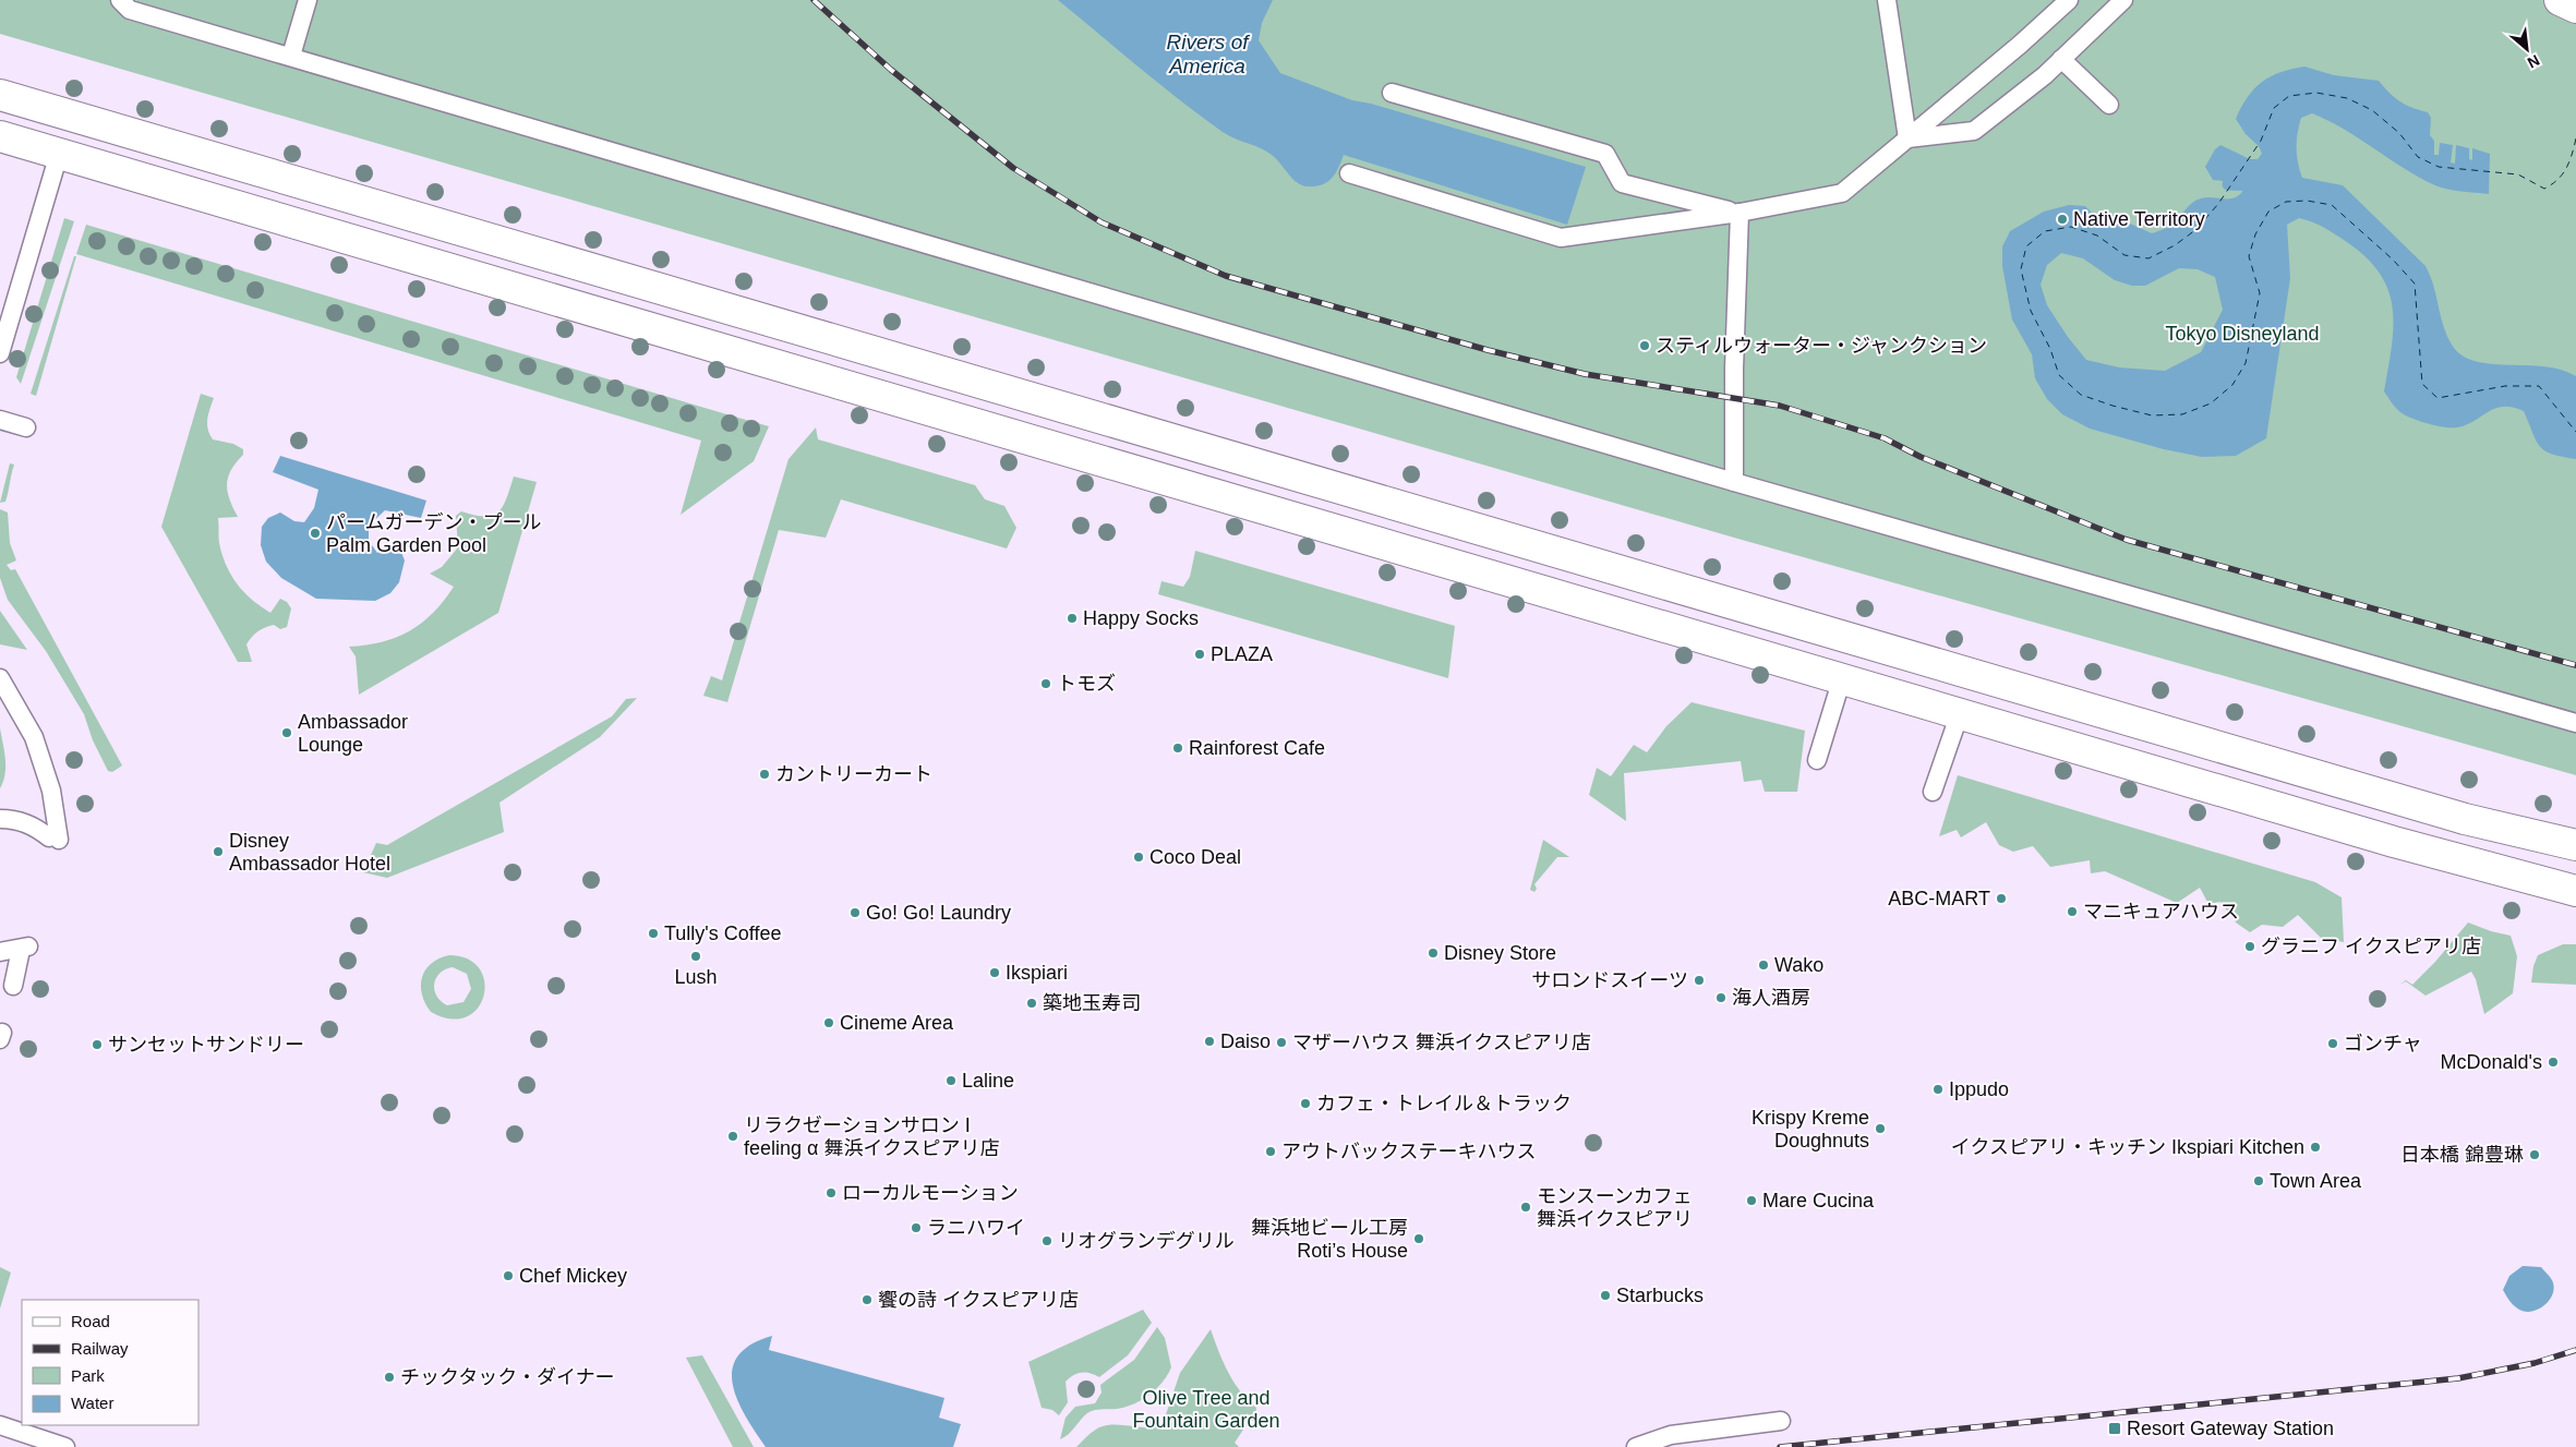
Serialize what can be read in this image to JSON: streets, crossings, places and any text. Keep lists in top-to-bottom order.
{
  "water": ["Rivers of America"],
  "parks": ["Tokyo Disneyland", "Olive Tree and Fountain Garden"],
  "places": {
    "other": [
      "Native Territory",
      "スティルウォーター・ジャンクション",
      "パームガーデン・プール Palm Garden Pool",
      "Happy Socks",
      "PLAZA",
      "トモズ",
      "Ambassador Lounge",
      "Rainforest Cafe",
      "カントリーカート",
      "Disney Ambassador Hotel",
      "Coco Deal",
      "ABC-MART",
      "マニキュアハウス",
      "Go! Go! Laundry",
      "Tully's Coffee",
      "グラニフ イクスピアリ店",
      "Disney Store",
      "Lush",
      "Wako",
      "Ikspiari",
      "サロンドスイーツ",
      "海人酒房",
      "築地玉寿司",
      "Cineme Area",
      "Daiso",
      "マザーハウス 舞浜イクスピアリ店",
      "ゴンチャ",
      "サンセットサンドリー",
      "McDonald's",
      "Laline",
      "Ippudo",
      "カフェ・トレイル＆トラック",
      "Krispy Kreme Doughnuts",
      "リラクゼーションサロン I feeling α 舞浜イクスピアリ店",
      "イクスピアリ・キッチン Ikspiari Kitchen",
      "アウトバックステーキハウス",
      "日本橋 錦豊琳",
      "Town Area",
      "ローカルモーション",
      "Mare Cucina",
      "モンスーンカフェ 舞浜イクスピアリ",
      "ラニハワイ",
      "舞浜地ビール工房 Roti’s House",
      "リオグランデグリル",
      "Chef Mickey",
      "Starbucks",
      "饗の詩 イクスピアリ店",
      "チックタック・ダイナー"
    ],
    "transit": ["Resort Gateway Station"]
  },
  "legend": [
    "Road",
    "Railway",
    "Park",
    "Water"
  ],
  "north": "bottom right"
}
